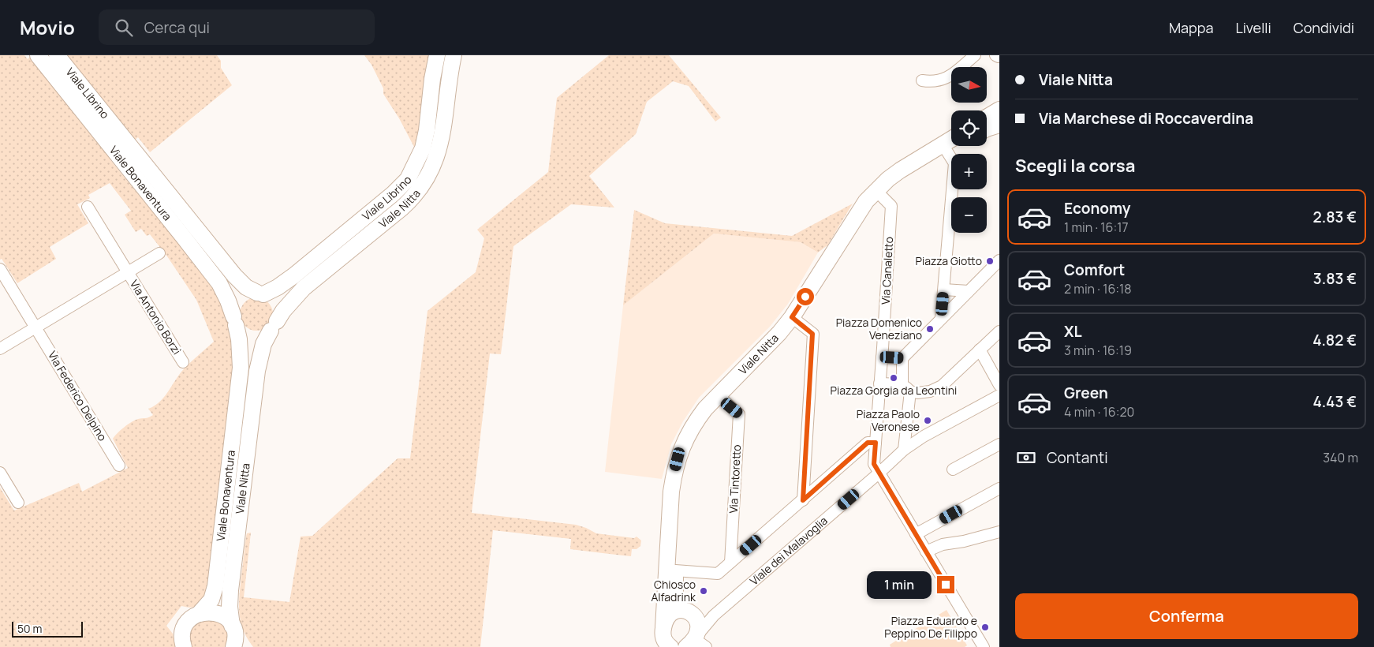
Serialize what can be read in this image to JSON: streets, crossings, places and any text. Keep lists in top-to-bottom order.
{
  "streets": {
    "main road": ["Viale Librino", "Viale Bonaventura", "Viale Nitta"],
    "street": [
      "Via Canaletto",
      "Via Antonio Borzì",
      "Via Federico Delpino",
      "Via Tintoretto",
      "Viale dei Malavoglia"
    ]
  },
  "crossings": [
    ["Viale Librino", "Viale Bonaventura"],
    ["Viale Librino", "Viale Nitta"],
    ["Viale Bonaventura", "Viale Nitta"],
    ["Viale Nitta", "Via Canaletto"],
    ["Viale Nitta", "Via Tintoretto"]
  ],
  "places": [
    "Piazza Giotto",
    "Piazza Domenico Veneziano",
    "Piazza Gorgia da Leontini",
    "Piazza Paolo Veronese",
    "Chiosco Alfadrink",
    "Piazza Eduardo e Peppino De Filippo"
  ],
  "scale_bar": "50 m",
  "north": "right",
  "page": {
    "header": "Movio",
    "search": "Cerca qui",
    "nav": ["Mappa", "Livelli", "Condividi"],
    "banner": ["Viale Nitta", "Via Marchese di Roccaverdina"],
    "map_buttons": ["+", "−"],
    "heading": "Scegli la corsa",
    "list": [
      {
        "name": "Economy",
        "note": "1 min · 16:17",
        "value": "2.83 €"
      },
      {
        "name": "Comfort",
        "note": "2 min · 16:18",
        "value": "3.83 €"
      },
      {
        "name": "XL",
        "note": "3 min · 16:19",
        "value": "4.82 €"
      },
      {
        "name": "Green",
        "note": "4 min · 16:20",
        "value": "4.43 €"
      }
    ],
    "pay": ["Contanti", "340 m"],
    "bubble": "1 min",
    "buttons": "Conferma",
    "scale": "50 m"
  }
}
